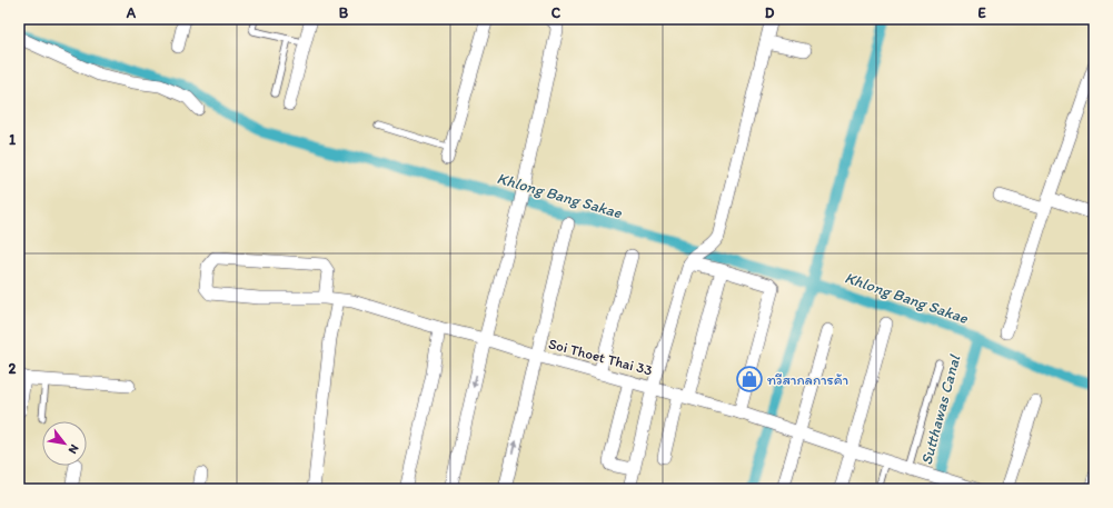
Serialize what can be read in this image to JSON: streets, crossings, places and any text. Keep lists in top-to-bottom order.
{
  "streets": {
    "street": ["Soi Thoet Thai 33"]
  },
  "water": ["Khlong Bang Sakae", "Sutthawas Canal"],
  "places": {
    "shop": ["ทวีสากลการค้า"]
  },
  "north": "bottom right",
  "grid": {
    "columns": [
      "A",
      "B",
      "C",
      "D",
      "E"
    ],
    "rows": ["1", "2"]
  }
}
